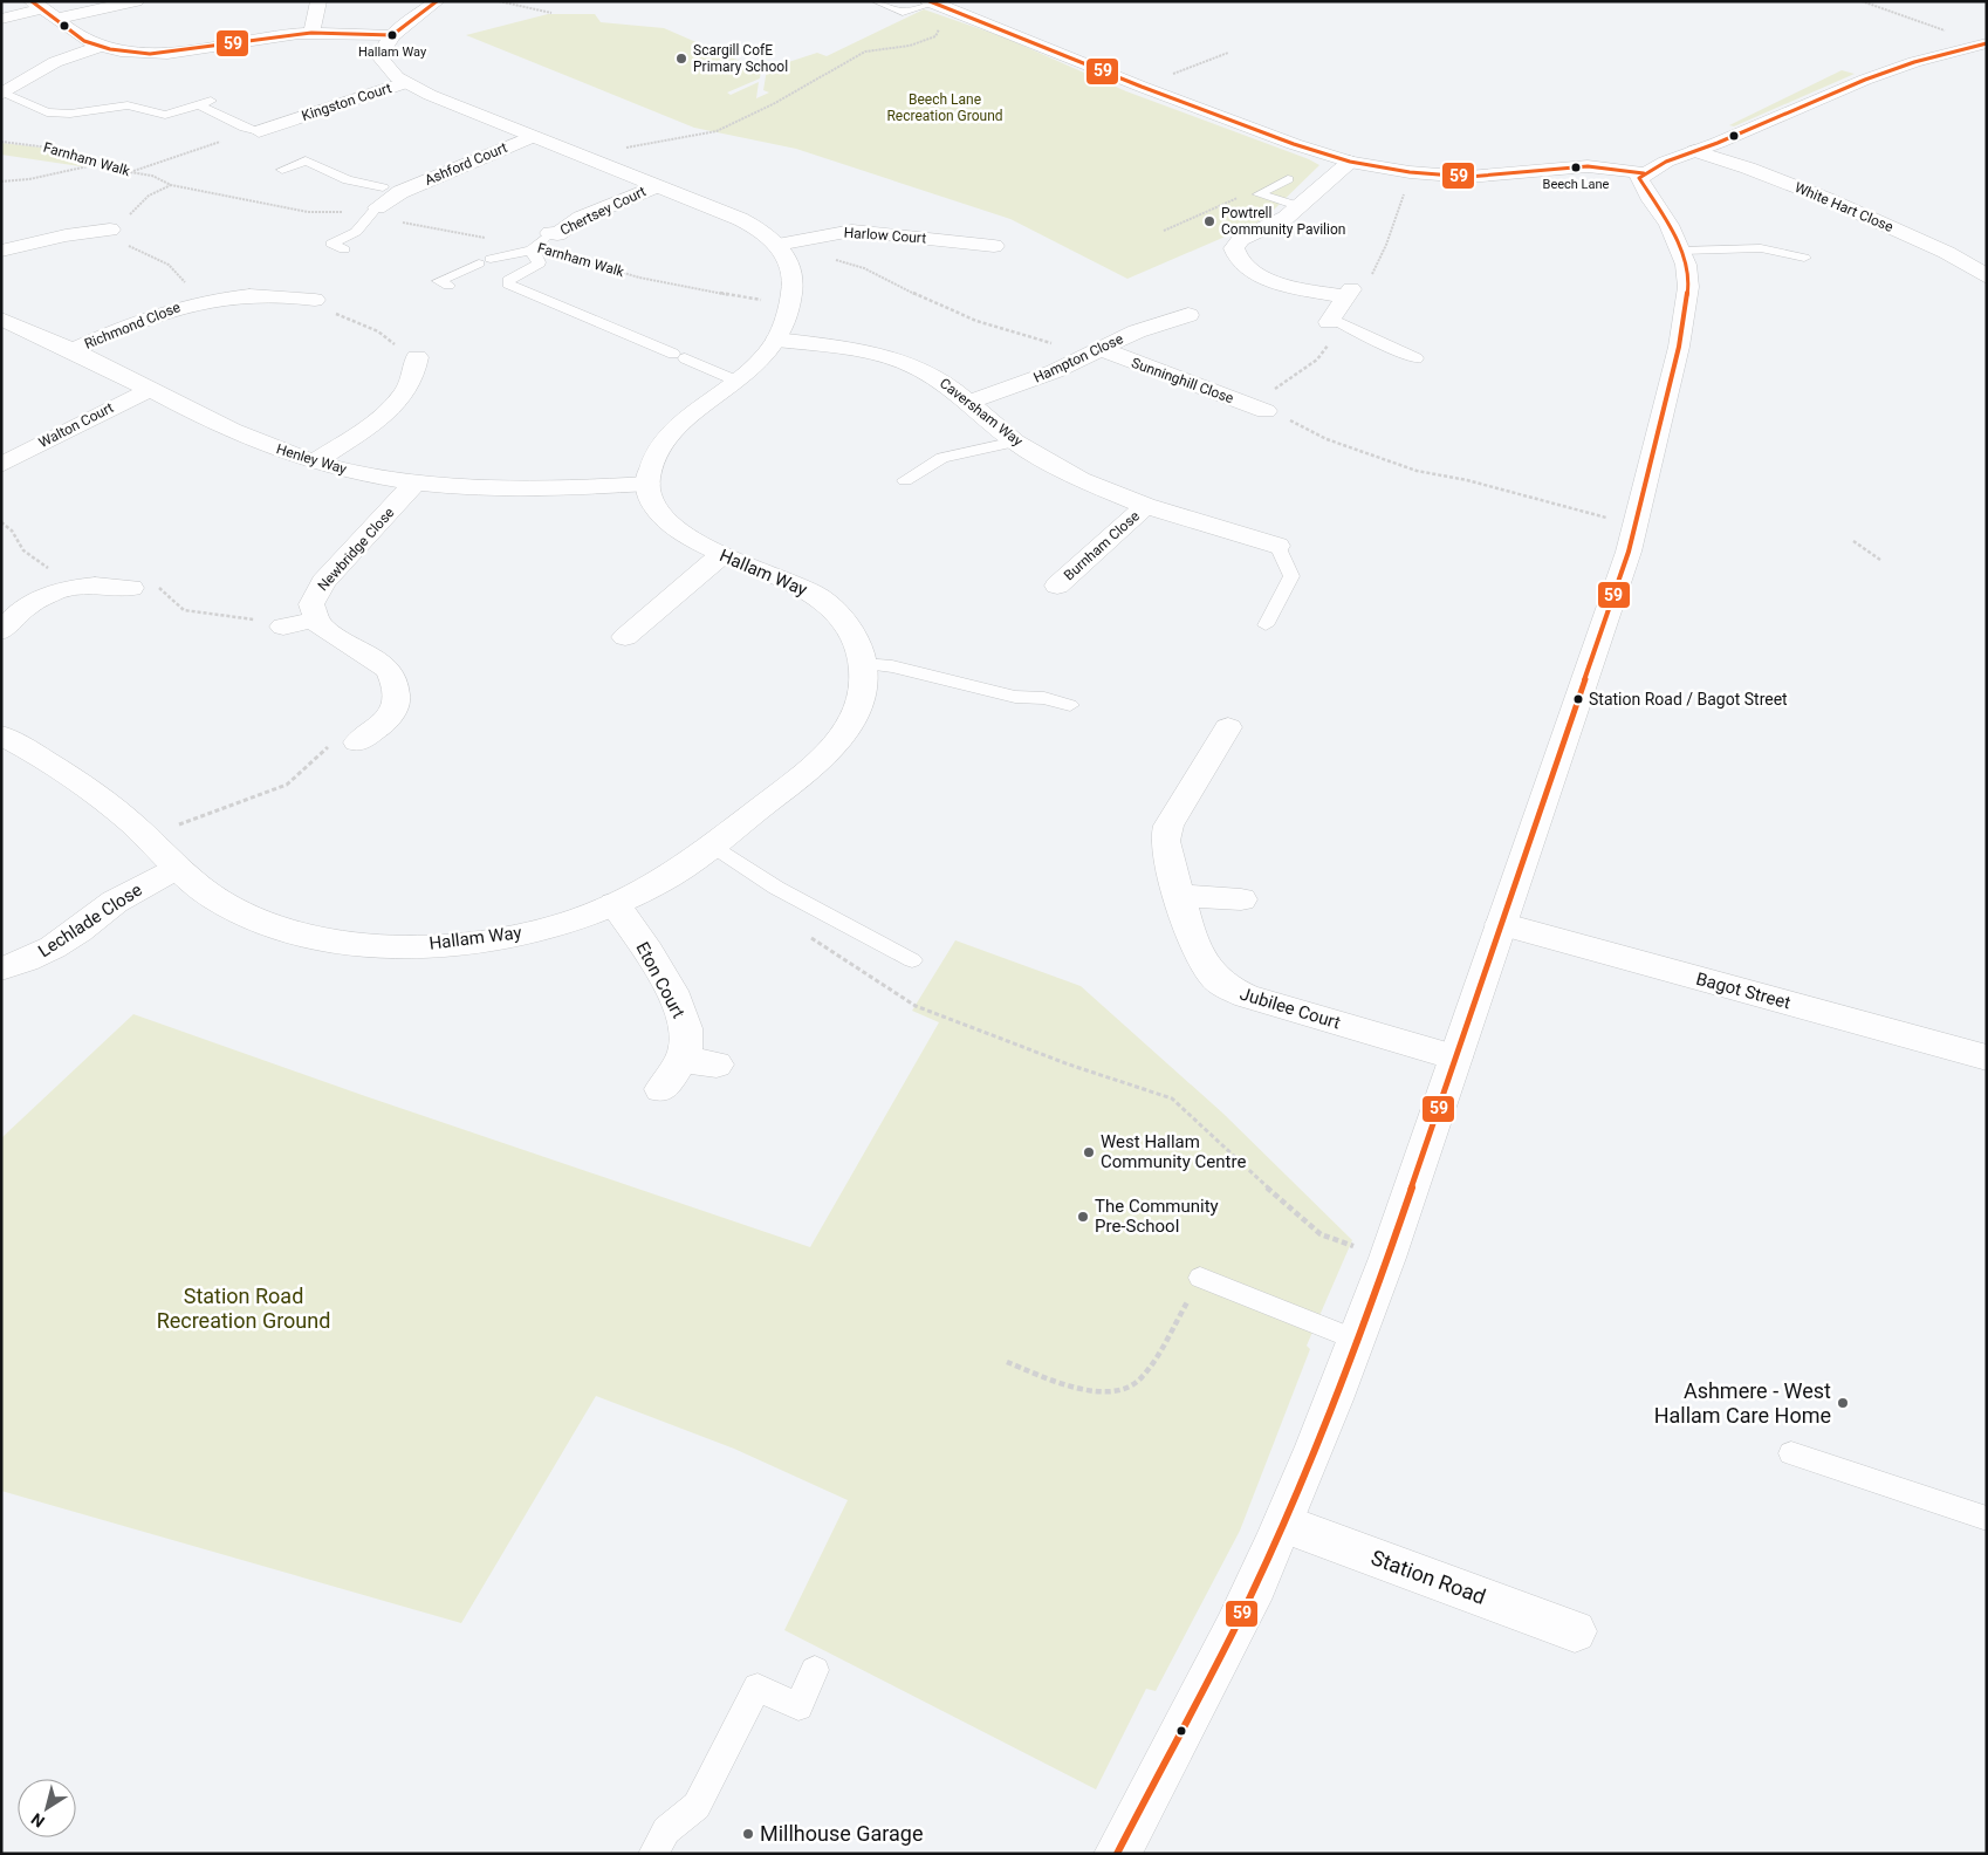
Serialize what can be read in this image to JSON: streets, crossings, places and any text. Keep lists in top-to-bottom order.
{
  "streets": {
    "street": [
      "Kingston Court",
      "Ashford Court",
      "White Hart Close",
      "Chertsey Court",
      "Harlow Court",
      "Richmond Close",
      "Hampton Close",
      "Sunninghill Close",
      "Caversham Way",
      "Walton Court",
      "Henley Way",
      "Burnham Close",
      "Newbridge Close",
      "Hallam Way",
      "Lechlade Close",
      "Eton Court",
      "Bagot Street",
      "Jubilee Court",
      "Station Road"
    ],
    "path": ["Farnham Walk"]
  },
  "crossings": [
    ["Farnham Walk", "Ashford Court"],
    ["Richmond Close", "Henley Way"],
    ["Hampton Close", "Sunninghill Close"],
    ["Hampton Close", "Caversham Way"],
    ["Caversham Way", "Burnham Close"],
    ["Walton Court", "Henley Way"],
    ["Henley Way", "Newbridge Close"],
    ["Henley Way", "Hallam Way"],
    ["Hallam Way", "Lechlade Close"],
    ["Hallam Way", "Eton Court"]
  ],
  "parks": ["Beech Lane Recreation Ground", "Station Road Recreation Ground"],
  "places": [
    "Hallam Way",
    "Scargill CofE Primary School",
    "Beech Lane",
    "Powtrell Community Pavilion",
    "Station Road / Bagot Street",
    "West Hallam Community Centre",
    "The Community Pre-School",
    "Ashmere - West Hallam Care Home",
    "Millhouse Garage"
  ],
  "lines": ["transit line 59"],
  "north": "bottom left"
}
